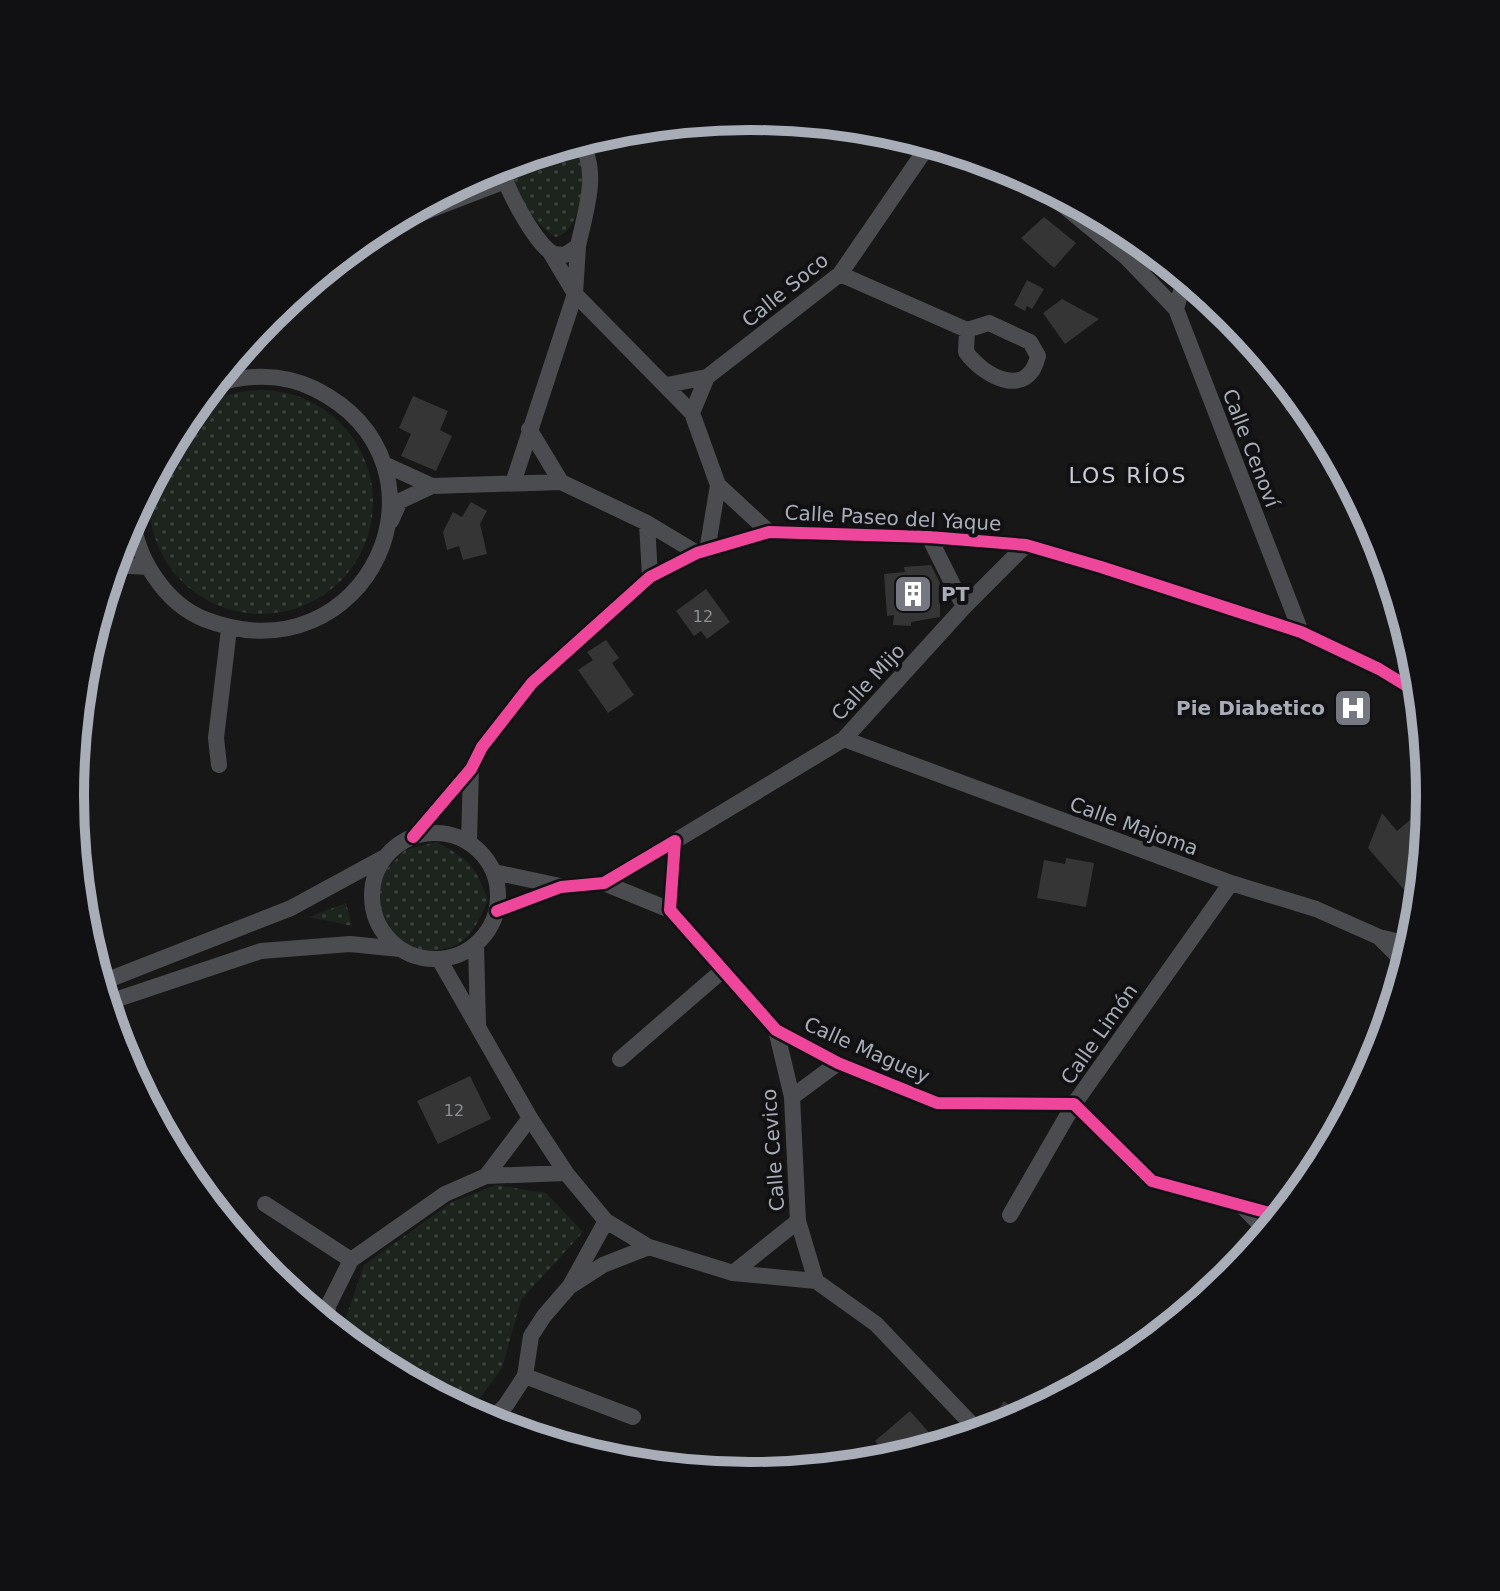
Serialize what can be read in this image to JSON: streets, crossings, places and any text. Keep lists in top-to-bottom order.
{
  "streets": {
    "street": [
      "Calle Soco",
      "Calle Cenoví",
      "Calle Paseo del Yaque",
      "Calle Mijo",
      "Calle Majoma",
      "Calle Limón",
      "Calle Maguey",
      "Calle Cevico"
    ]
  },
  "crossings": [
    ["Calle Cenoví", "Calle Paseo del Yaque"],
    ["Calle Paseo del Yaque", "Calle Mijo"],
    ["Calle Paseo del Yaque", "Calle Maguey"],
    ["Calle Mijo", "Calle Majoma"],
    ["Calle Mijo", "Calle Maguey"],
    ["Calle Majoma", "Calle Limón"],
    ["Calle Limón", "Calle Maguey"],
    ["Calle Maguey", "Calle Cevico"]
  ],
  "districts": ["LOS RÍOS"],
  "places": {
    "building": ["PT"],
    "hospital": ["Pie Diabetico"]
  },
  "house_numbers": ["12", "12"]
}
